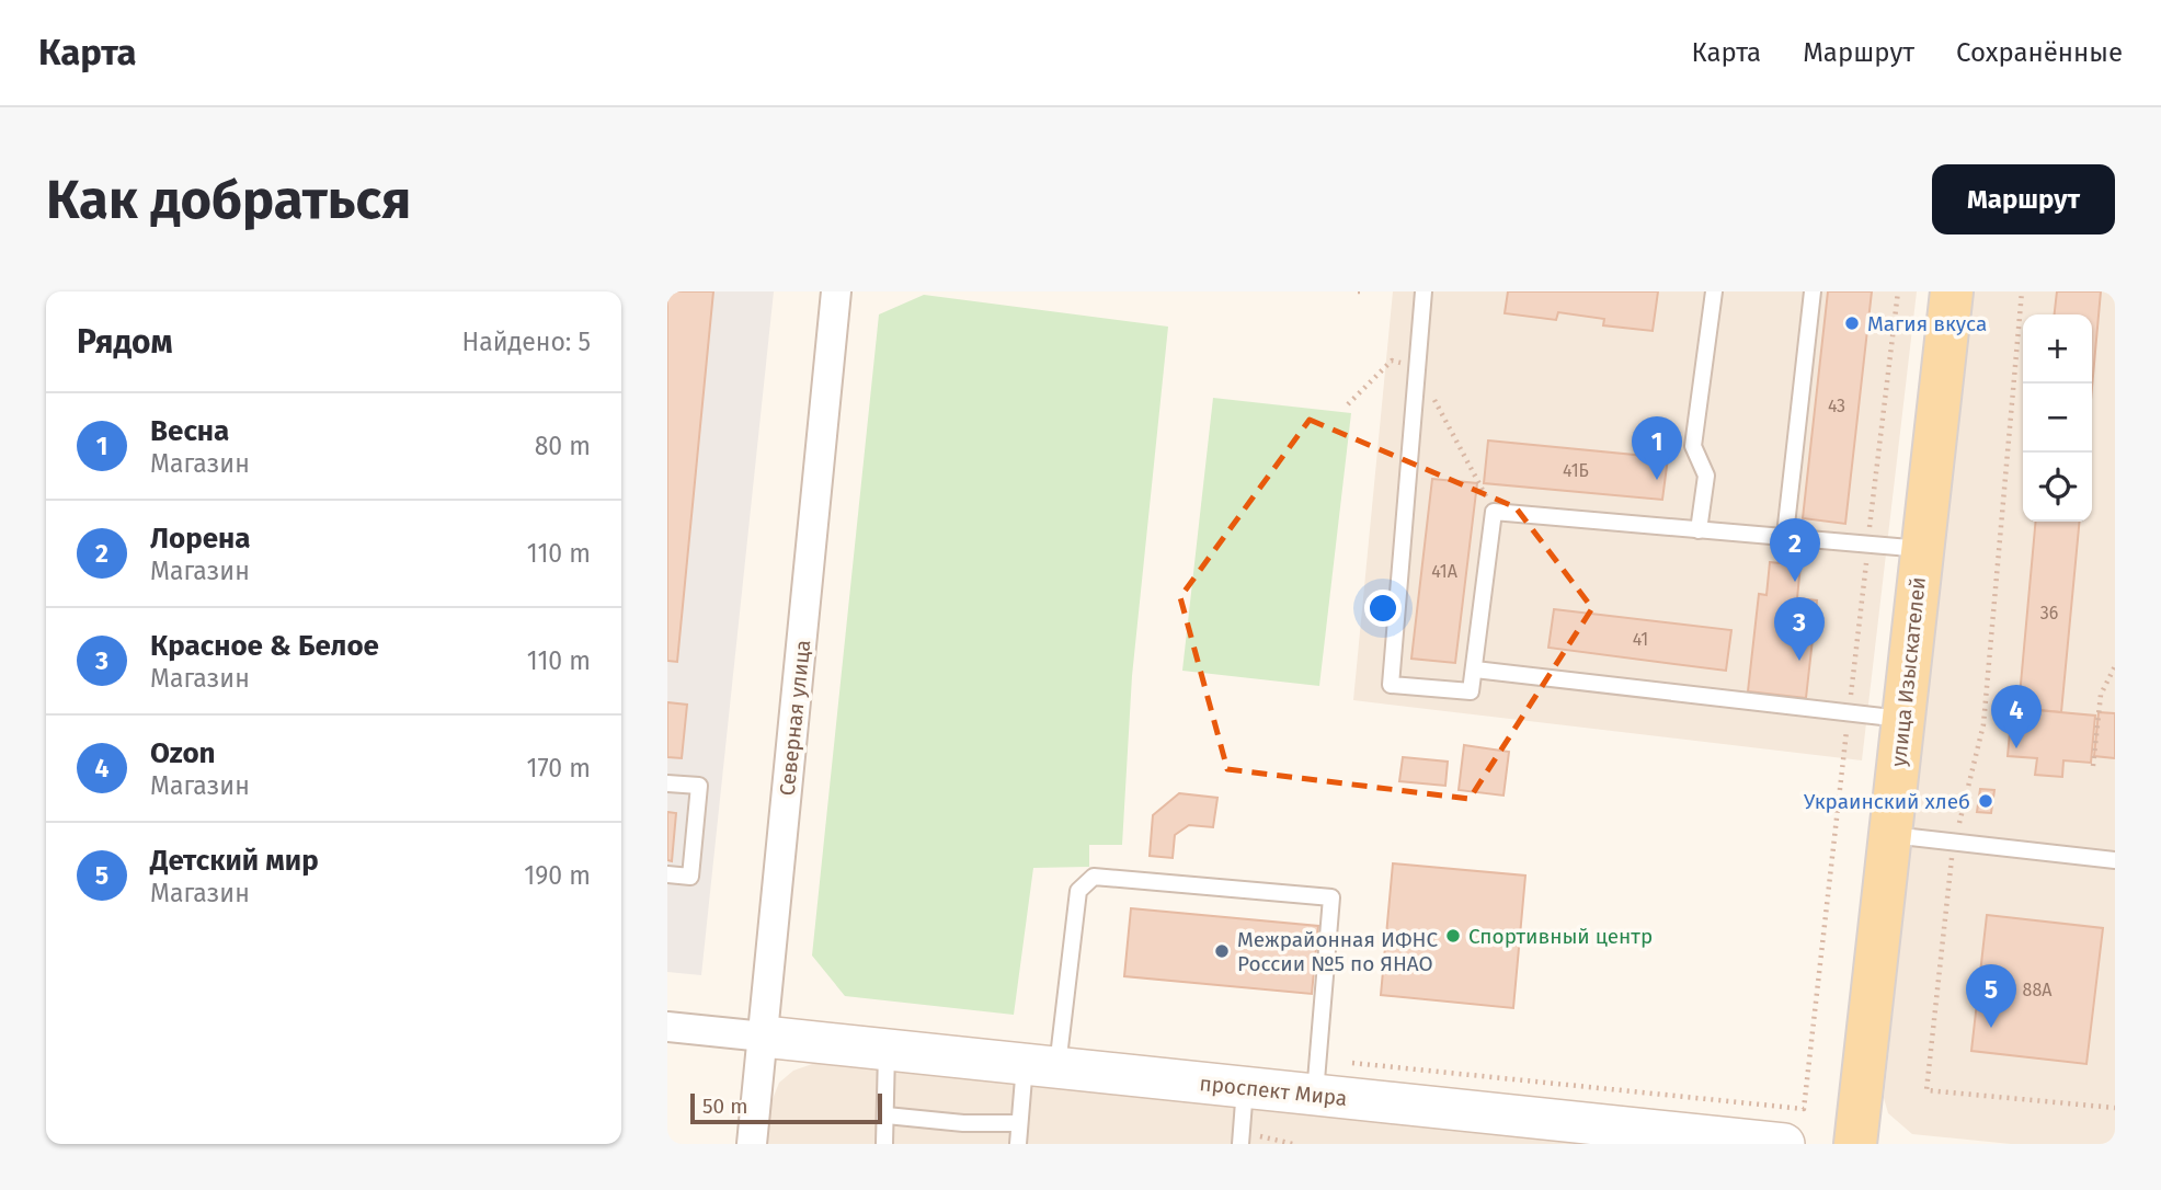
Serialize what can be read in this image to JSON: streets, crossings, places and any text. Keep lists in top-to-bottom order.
{
  "streets": {
    "main road": ["улица Изыскателей"],
    "street": ["Северная улица", "проспект Мира"]
  },
  "crossings": [
    ["Северная улица", "проспект Мира"]
  ],
  "places": [
    "Магия вкуса",
    "Украинский хлеб",
    "Спортивный центр",
    "Межрайонная ИФНС России №5 по ЯНАО"
  ],
  "house_numbers": [
    "43",
    "41Б",
    "41А",
    "36",
    "41",
    "88А"
  ],
  "scale_bar": "50 m",
  "page": {
    "header": "Карта",
    "nav": ["Карта", "Маршрут", "Сохранённые"],
    "buttons": "Маршрут",
    "title": "Как добраться",
    "heading": ["Рядом", "Найдено: 5"],
    "map_buttons": ["+", "−"],
    "list": [
      {
        "mark": "1",
        "name": "Весна",
        "note": "Магазин",
        "value": "80 m"
      },
      {
        "mark": "2",
        "name": "Лорена",
        "note": "Магазин",
        "value": "110 m"
      },
      {
        "mark": "3",
        "name": "Красное & Белое",
        "note": "Магазин",
        "value": "110 m"
      },
      {
        "mark": "4",
        "name": "Ozon",
        "note": "Магазин",
        "value": "170 m"
      },
      {
        "mark": "5",
        "name": "Детский мир",
        "note": "Магазин",
        "value": "190 m"
      }
    ],
    "pins": [
      "1",
      "2",
      "3",
      "4",
      "5"
    ],
    "scale": "50 m"
  }
}
